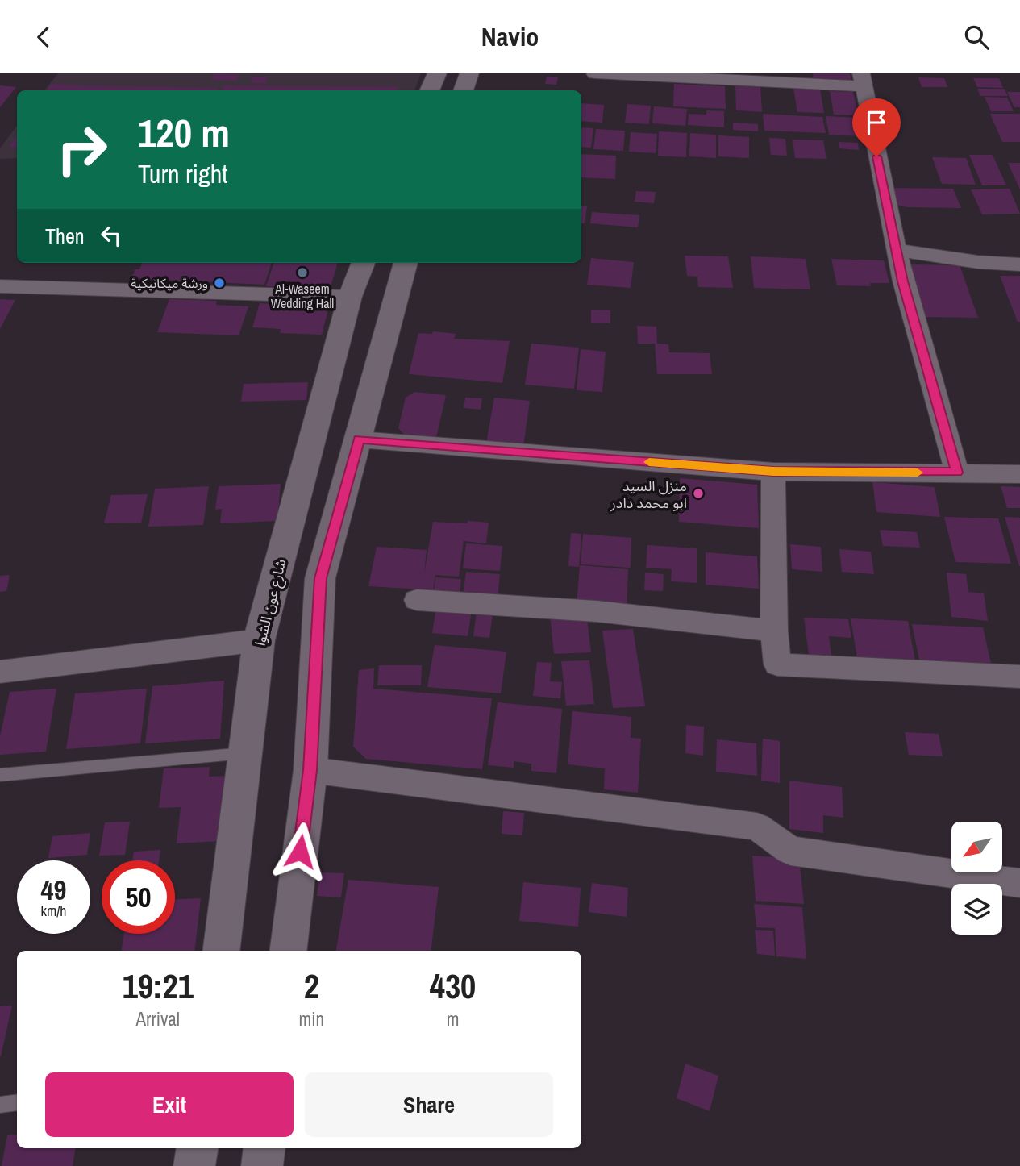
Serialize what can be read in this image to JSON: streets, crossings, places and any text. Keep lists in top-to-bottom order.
{
  "streets": {
    "main road": ["شارع عون الشوا"]
  },
  "places": ["Al-Waseem Wedding Hall", "ورشة ميكانيكية", "منزل السيد ابو محمد دادر"],
  "north": "bottom left",
  "page": {
    "header": "Navio",
    "turn": ["120 m", "Turn right"],
    "then": "Then",
    "speed": "49 km/h",
    "limit": "50",
    "eta": [
      "19:21",
      "Arrival",
      "2",
      "min",
      "430",
      "m"
    ],
    "buttons": ["Exit", "Share"]
  }
}
